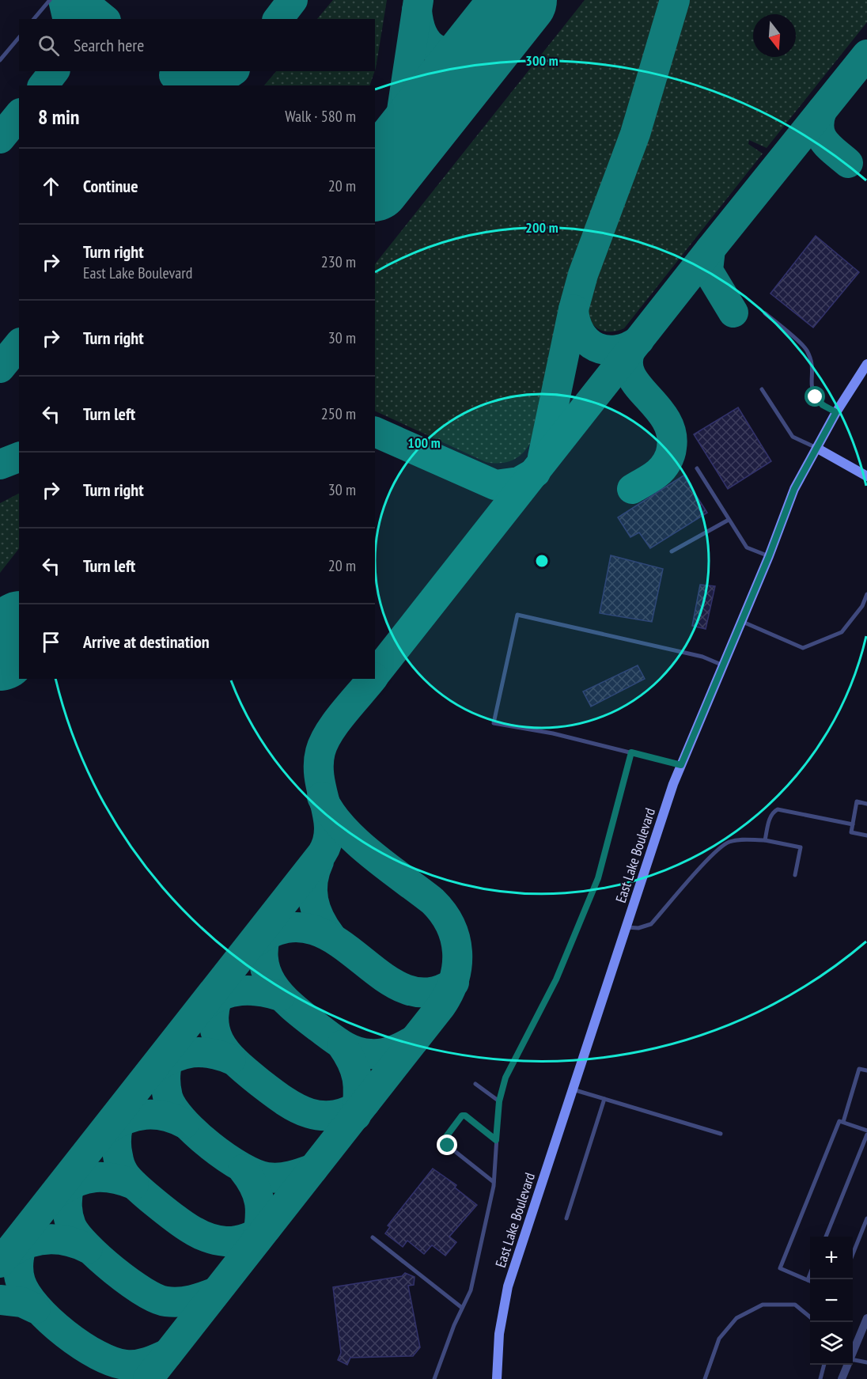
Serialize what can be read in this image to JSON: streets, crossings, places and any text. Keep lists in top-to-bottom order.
{
  "streets": {
    "street": ["East Lake Boulevard"]
  },
  "north": "bottom",
  "page": {
    "search": "Search here",
    "heading": ["8 min", "Walk · 580 m"],
    "list": [
      ["Continue", "20 m"],
      ["Turn right", "East Lake Boulevard", "230 m"],
      ["Turn right", "30 m"],
      ["Turn left", "250 m"],
      ["Turn right", "30 m"],
      ["Turn left", "20 m"],
      "Arrive at destination"
    ],
    "map_buttons": ["+", "−"]
  },
  "rings": ["300 m", "200 m", "100 m"]
}
